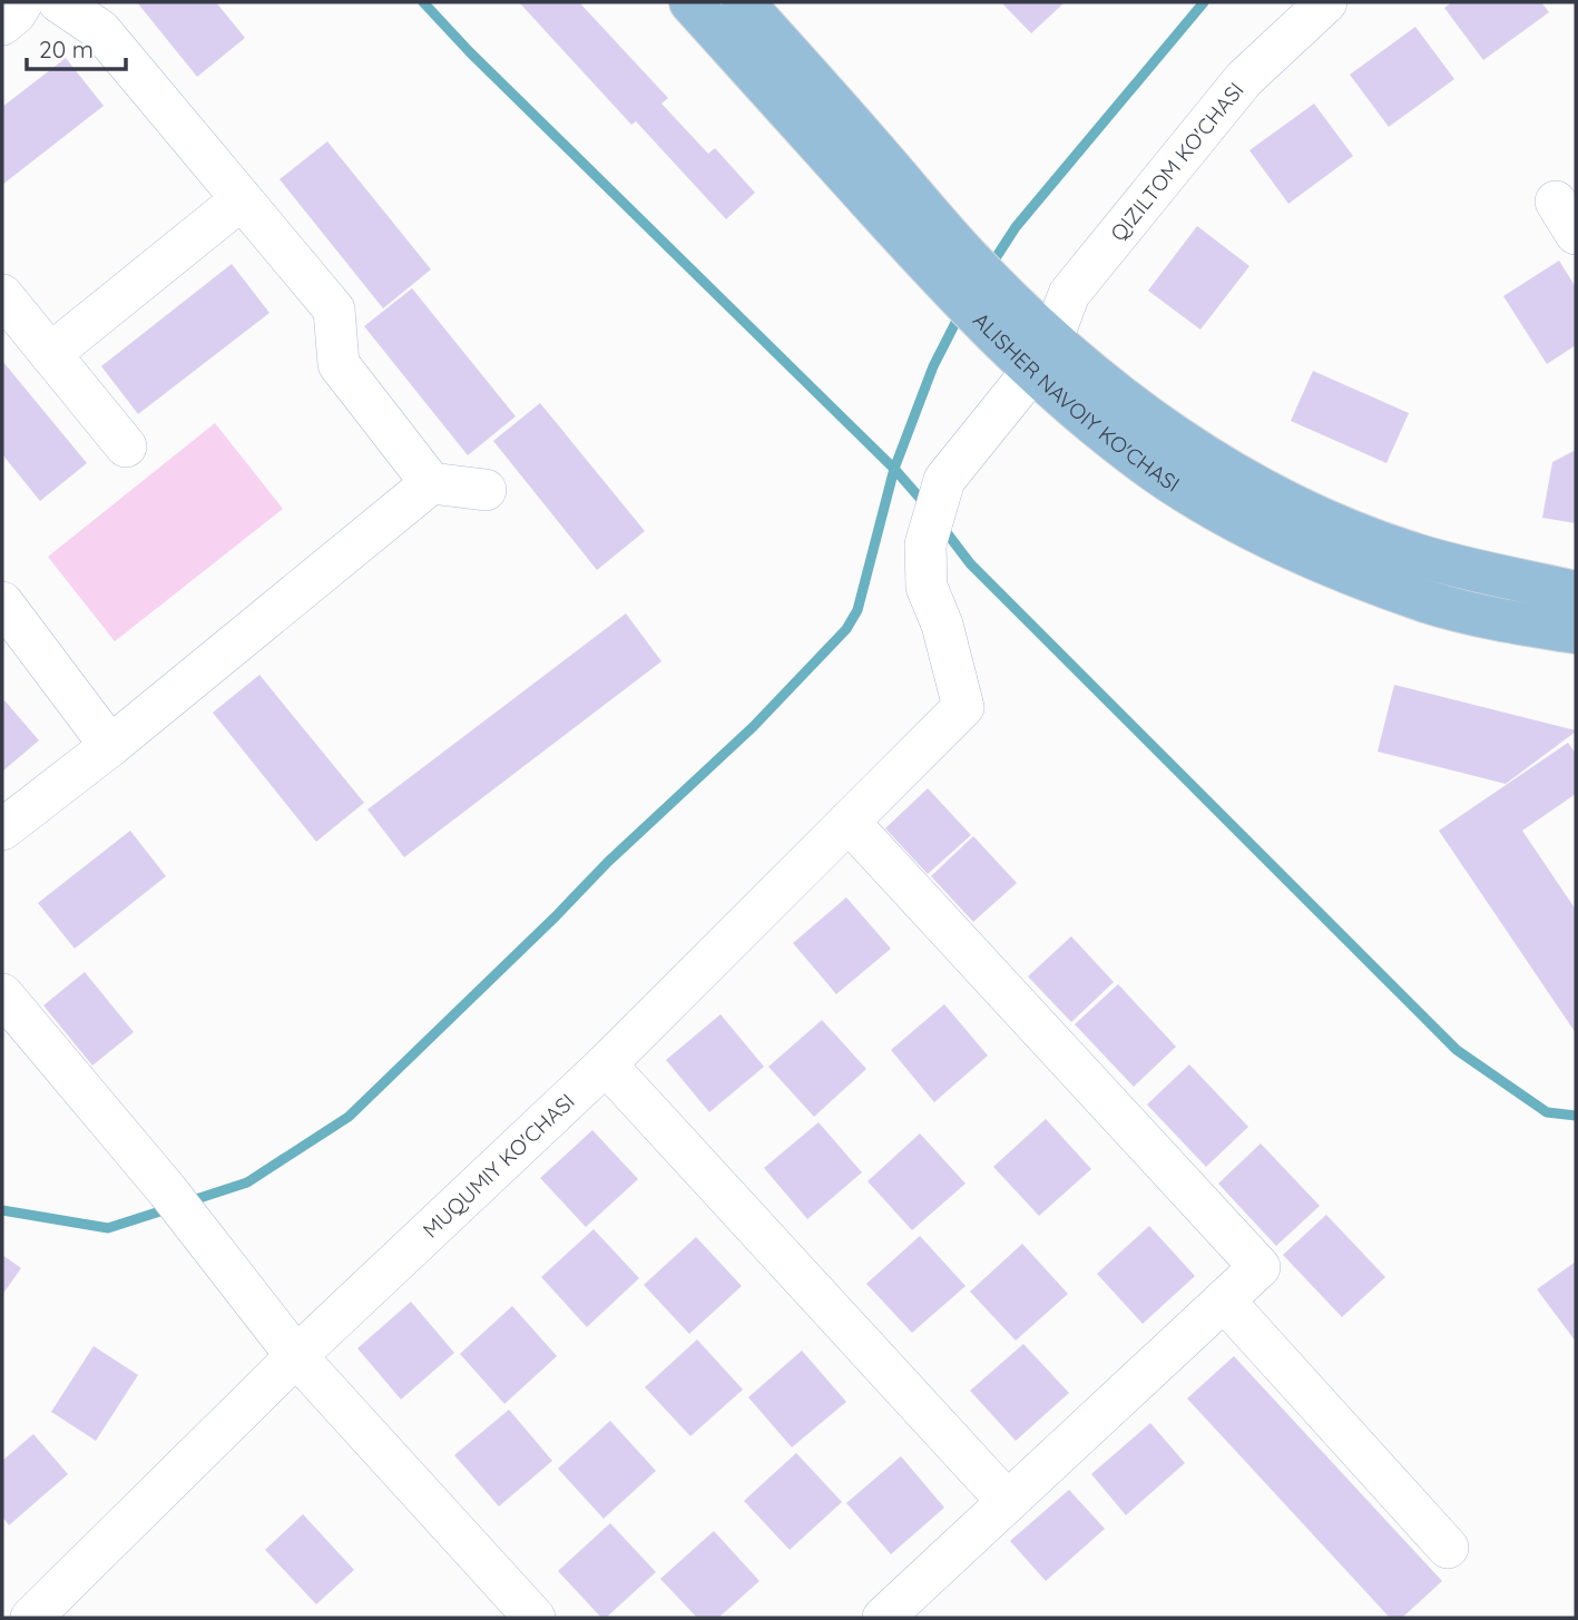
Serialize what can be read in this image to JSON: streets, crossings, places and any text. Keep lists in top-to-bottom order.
{
  "streets": {
    "main road": ["ALISHER NAVOIY KO'CHASI"],
    "street": ["QIZILTOM KO'CHASI", "MUQUMIY KO'CHASI"]
  },
  "crossings": [
    ["QIZILTOM KO'CHASI", "ALISHER NAVOIY KO'CHASI"],
    ["QIZILTOM KO'CHASI", "MUQUMIY KO'CHASI"]
  ],
  "scale_bar": "20 m"
}
